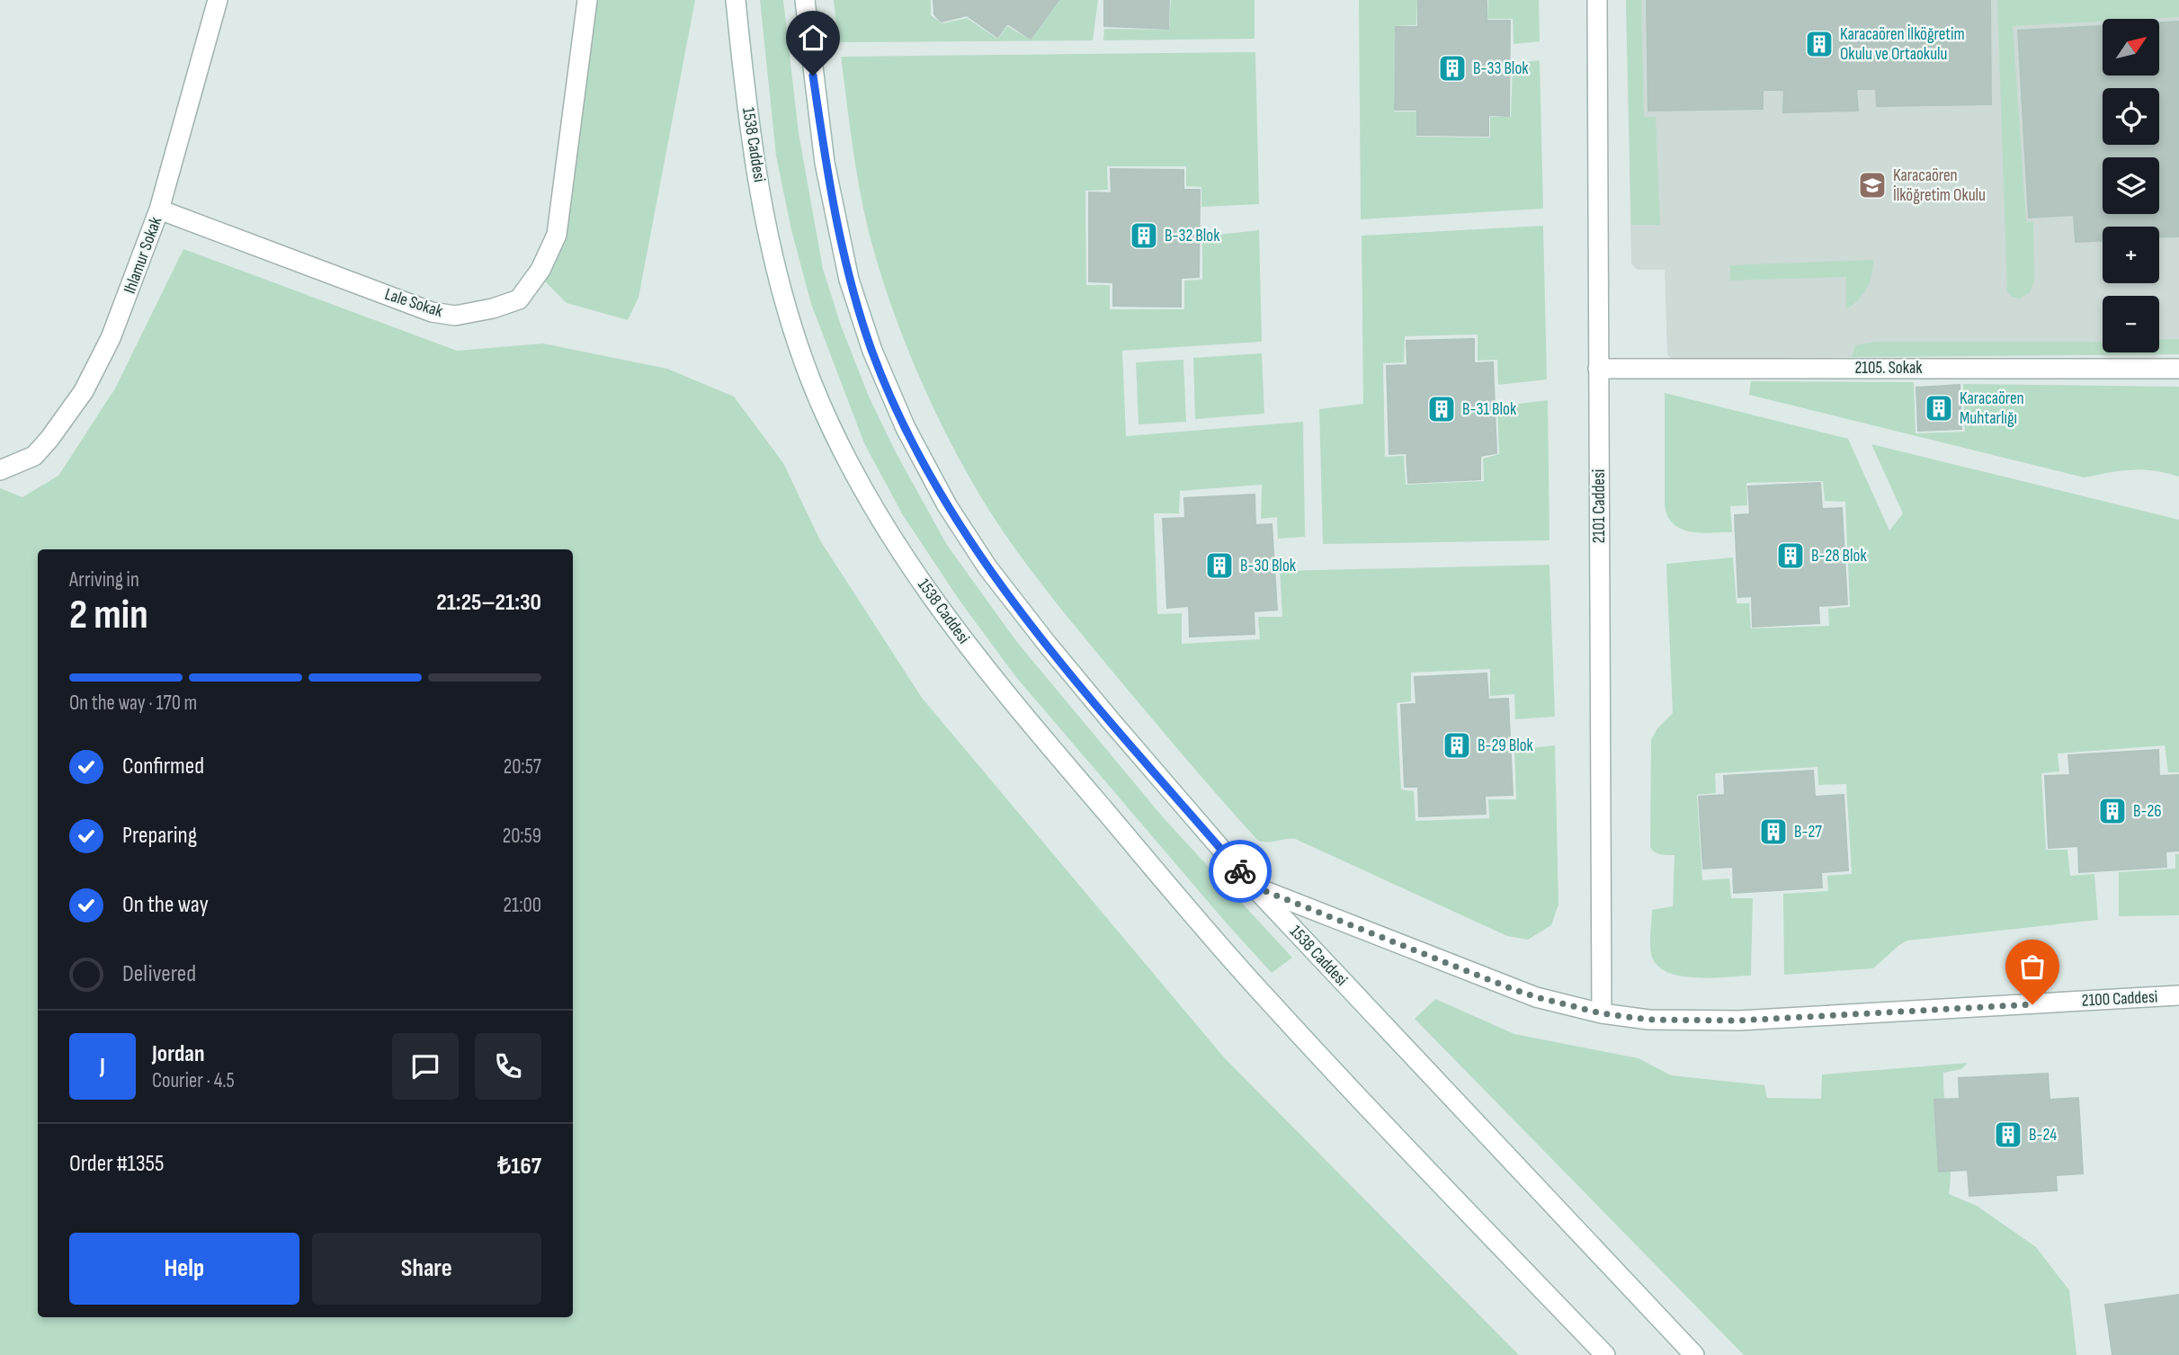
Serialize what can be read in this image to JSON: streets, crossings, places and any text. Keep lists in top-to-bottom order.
{
  "streets": {
    "street": [
      "1538 Caddesi",
      "Ihlamur Sokak",
      "Lale Sokak",
      "2105. Sokak",
      "2101 Caddesi",
      "2100 Caddesi"
    ]
  },
  "crossings": [
    ["1538 Caddesi", "2100 Caddesi"],
    ["Ihlamur Sokak", "Lale Sokak"],
    ["2105. Sokak", "2101 Caddesi"],
    ["2101 Caddesi", "2100 Caddesi"]
  ],
  "places": {
    "building": [
      "Karacaören İlköğretim Okulu ve Ortaokulu",
      "B-33 Blok",
      "B-32 Blok",
      "Karacaören Muhtarlığı",
      "B-31 Blok",
      "B-28 Blok",
      "B-30 Blok",
      "B-29 Blok",
      "B-26",
      "B-27",
      "B-24"
    ],
    "school or university": ["Karacaören İlköğretim Okulu"]
  },
  "north": "top right",
  "page": {
    "map_buttons": ["+", "−"],
    "heading": ["2 min", "Arriving in", "21:25–21:30"],
    "panel": [
      "Jordan",
      "Courier · 4.5",
      "Order #1355",
      "₺167"
    ],
    "bar": "On the way · 170 m",
    "list": [
      ["Confirmed", "20:57"],
      ["Preparing", "20:59"],
      ["On the way", "21:00"],
      "Delivered"
    ],
    "round": "J",
    "buttons": ["Help", "Share"]
  }
}
